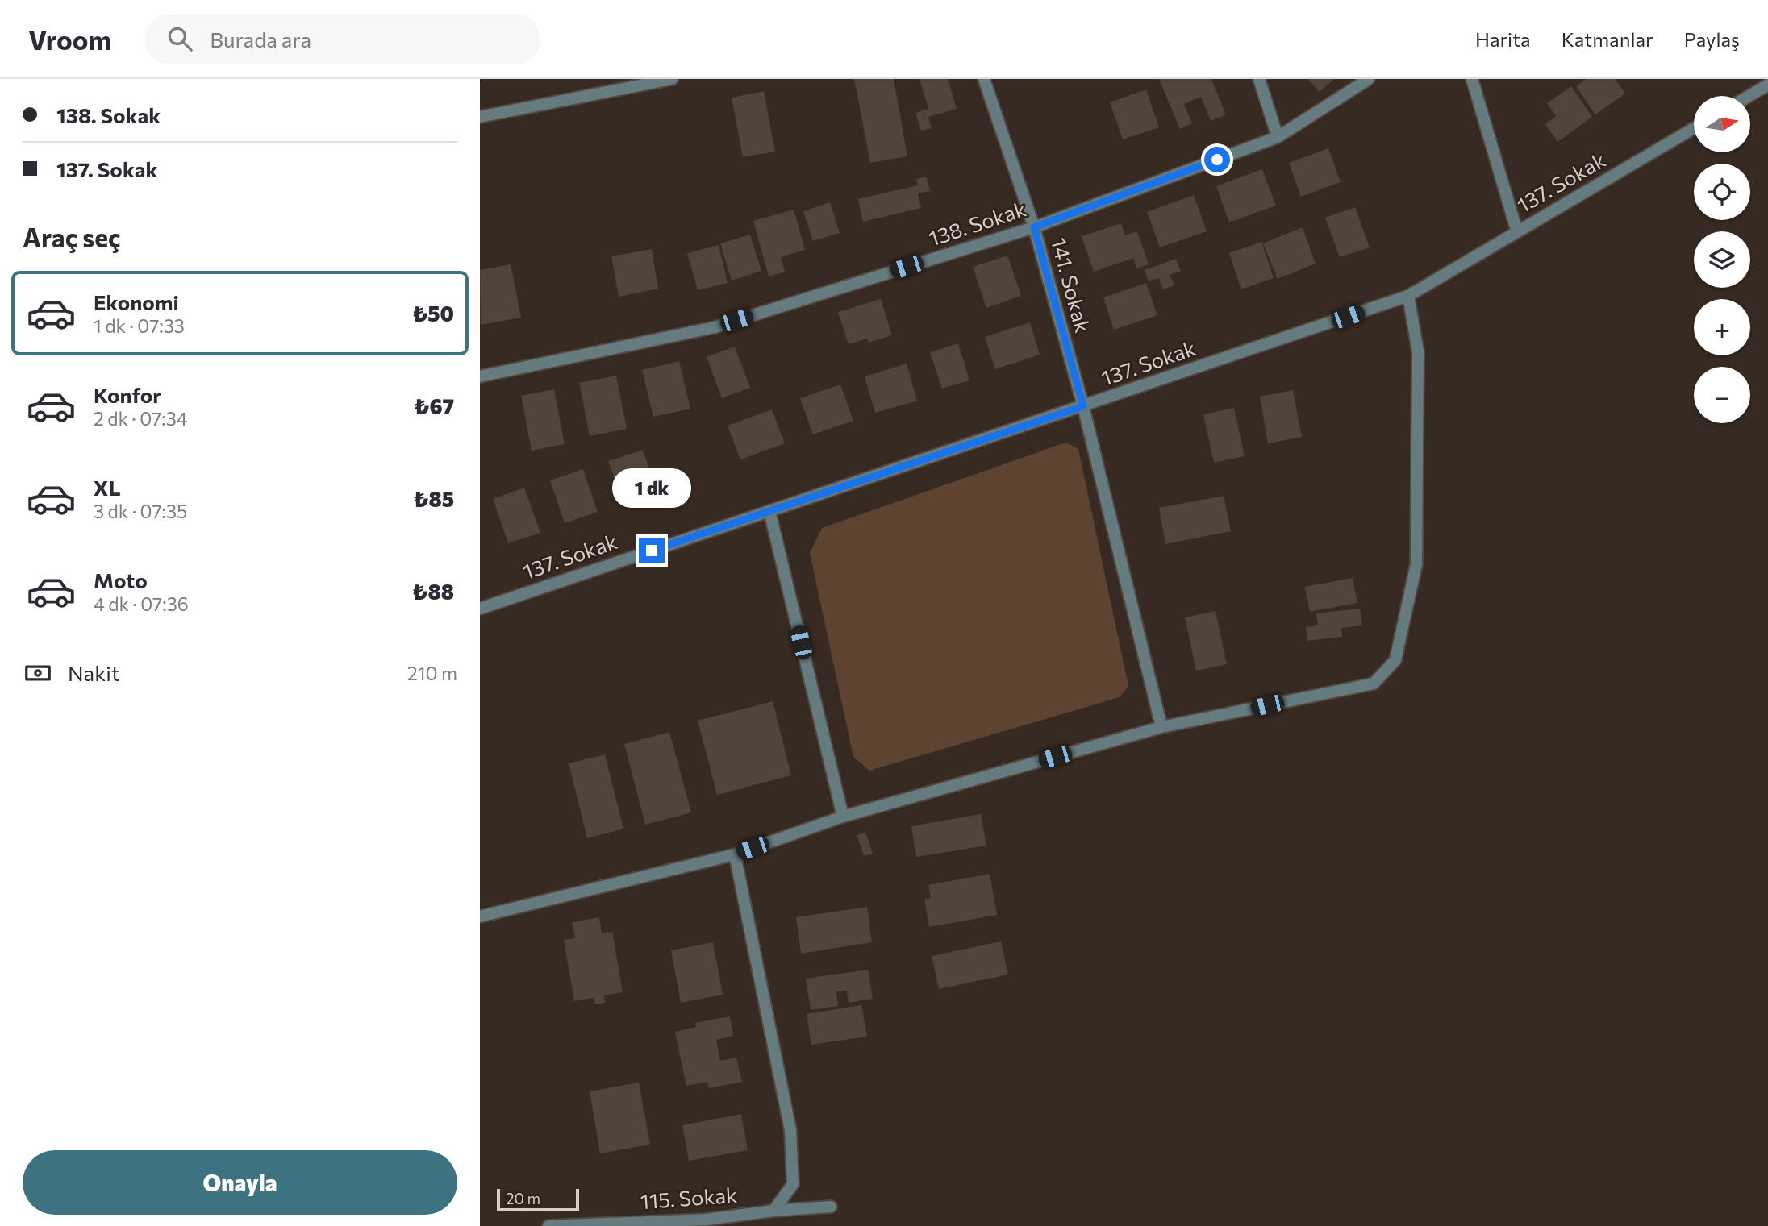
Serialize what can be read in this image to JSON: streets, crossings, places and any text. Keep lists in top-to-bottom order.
{
  "streets": {
    "street": [
      "137. Sokak",
      "138. Sokak",
      "141. Sokak",
      "115. Sokak"
    ]
  },
  "crossings": [
    ["137. Sokak", "141. Sokak"],
    ["138. Sokak", "141. Sokak"]
  ],
  "scale_bar": "20 m",
  "north": "right",
  "page": {
    "header": "Vroom",
    "search": "Burada ara",
    "nav": ["Harita", "Katmanlar", "Paylaş"],
    "banner": ["138. Sokak", "137. Sokak"],
    "map_buttons": ["+", "−"],
    "heading": "Araç seç",
    "list": [
      {
        "name": "Ekonomi",
        "note": "1 dk · 07:33",
        "value": "₺50"
      },
      {
        "name": "Konfor",
        "note": "2 dk · 07:34",
        "value": "₺67"
      },
      {
        "name": "XL",
        "note": "3 dk · 07:35",
        "value": "₺85"
      },
      {
        "name": "Moto",
        "note": "4 dk · 07:36",
        "value": "₺88"
      }
    ],
    "bubble": "1 dk",
    "pay": ["Nakit", "210 m"],
    "buttons": "Onayla",
    "scale": "20 m"
  }
}
